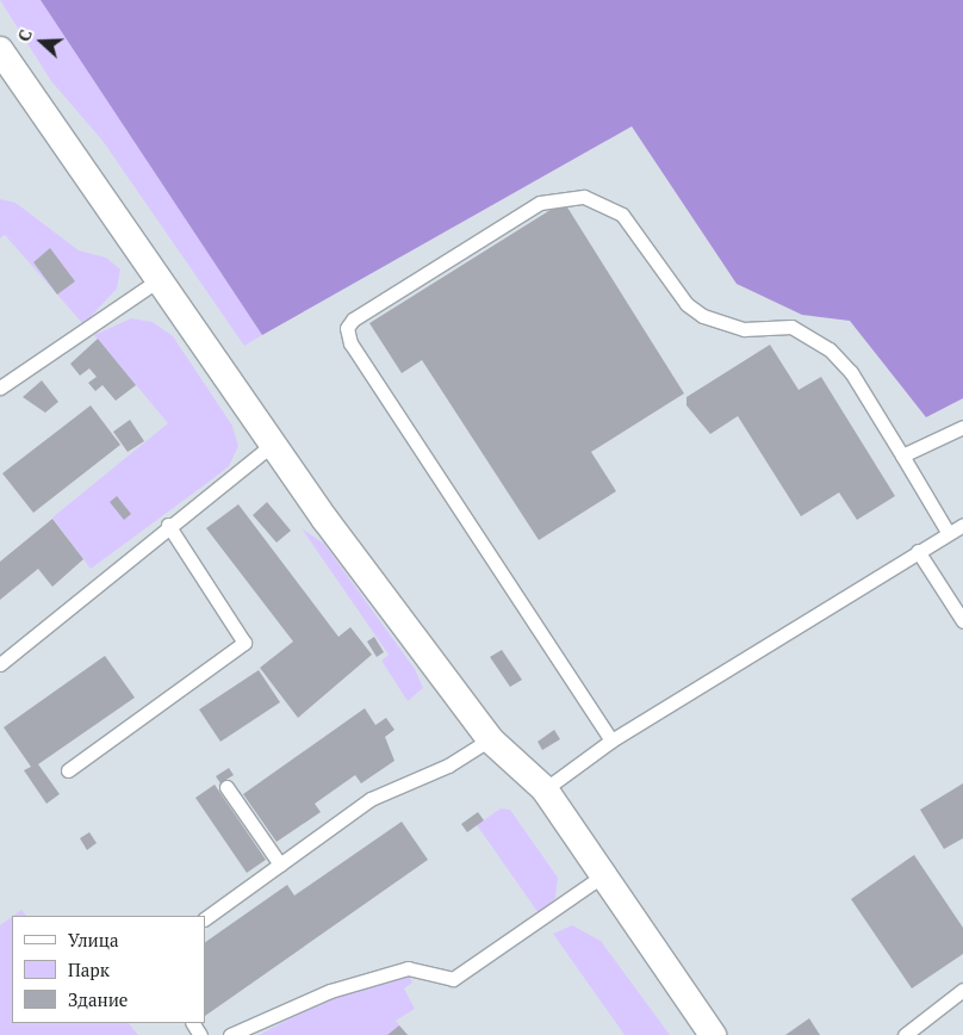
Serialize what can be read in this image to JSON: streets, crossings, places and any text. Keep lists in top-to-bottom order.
{
  "legend": ["Улица", "Парк", "Здание"],
  "north": "left"
}
